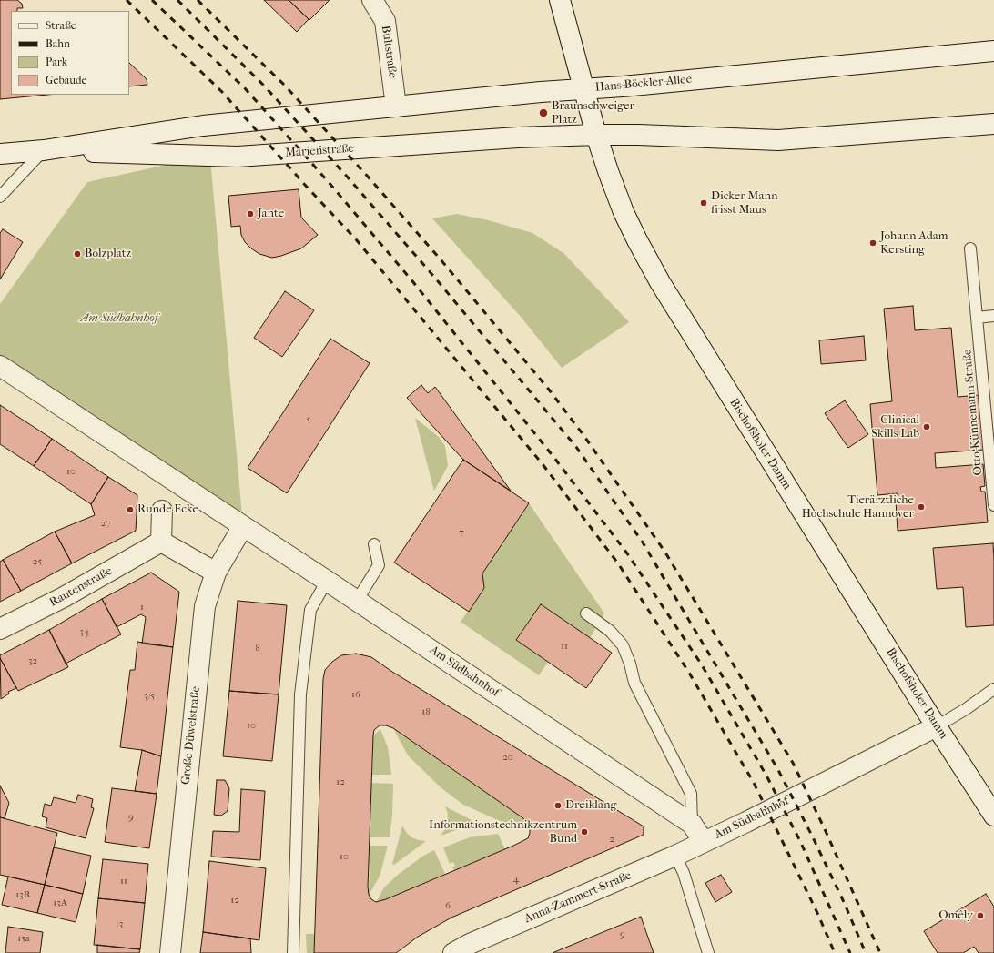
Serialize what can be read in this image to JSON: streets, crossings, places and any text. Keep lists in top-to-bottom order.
{
  "streets": {
    "main road": [
      "Bultstraße",
      "Hans-Böckler-Allee",
      "Marienstraße",
      "Bischofsholer Damm",
      "Rautenstraße",
      "Am Südbahnhof",
      "Große Düwelstraße",
      "Anna-Zammert-Straße"
    ],
    "lane": ["Otto-Künnemann-Straße"]
  },
  "crossings": [
    ["Bultstraße", "Marienstraße"],
    ["Hans-Böckler-Allee", "Marienstraße"],
    ["Hans-Böckler-Allee", "Bischofsholer Damm"],
    ["Marienstraße", "Bischofsholer Damm"],
    ["Bischofsholer Damm", "Am Südbahnhof"],
    ["Am Südbahnhof", "Große Düwelstraße"],
    ["Am Südbahnhof", "Anna-Zammert-Straße"]
  ],
  "parks": ["Am Südbahnhof"],
  "places": [
    "Braunschweiger Platz",
    "Dicker Mann frisst Maus",
    "Jante",
    "Johann Adam Kersting",
    "Bolzplatz",
    "Clinical Skills Lab",
    "Tierärztliche Hochschule Hannover",
    "Runde Ecke",
    "Dreiklang",
    "Informationstechnikzentrum Bund",
    "Omêly"
  ],
  "house_numbers": [
    "5",
    "10",
    "27",
    "7",
    "25",
    "1",
    "34",
    "11",
    "8",
    "32",
    "16",
    "3/5",
    "18",
    "10",
    "20",
    "12",
    "9",
    "2",
    "10",
    "4",
    "11",
    "13B",
    "12",
    "13A",
    "6",
    "13",
    "9",
    "15a"
  ],
  "legend": [
    "Straße",
    "Bahn",
    "Park",
    "Gebäude"
  ]
}
